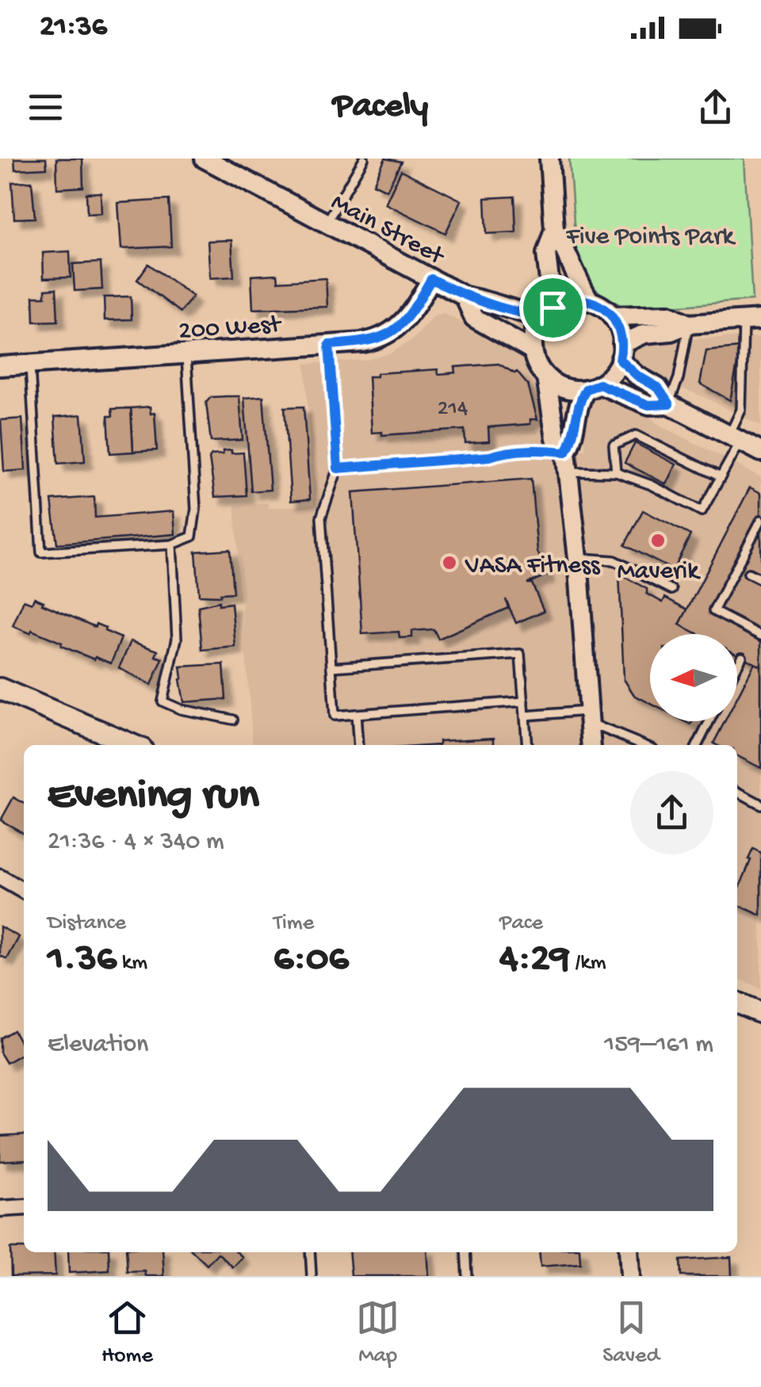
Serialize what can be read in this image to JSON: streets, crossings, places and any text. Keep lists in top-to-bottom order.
{
  "streets": {
    "street": ["Main Street", "200 West"]
  },
  "crossings": [
    ["Main Street", "200 West"]
  ],
  "parks": ["Five Points Park"],
  "places": ["Maverik", "VASA Fitness"],
  "house_numbers": ["214"],
  "north": "left",
  "page": {
    "status": "21:36",
    "header": "Pacely",
    "heading": ["Evening run", "21:36 · 4 × 340 m"],
    "stats": [
      ["Distance", "1.36 km"],
      ["Time", "6:06"],
      ["Pace", "4:29 /km"]
    ],
    "chart": ["Elevation", "159–161 m"],
    "tabs": ["Home", "Map", "Saved"]
  }
}
